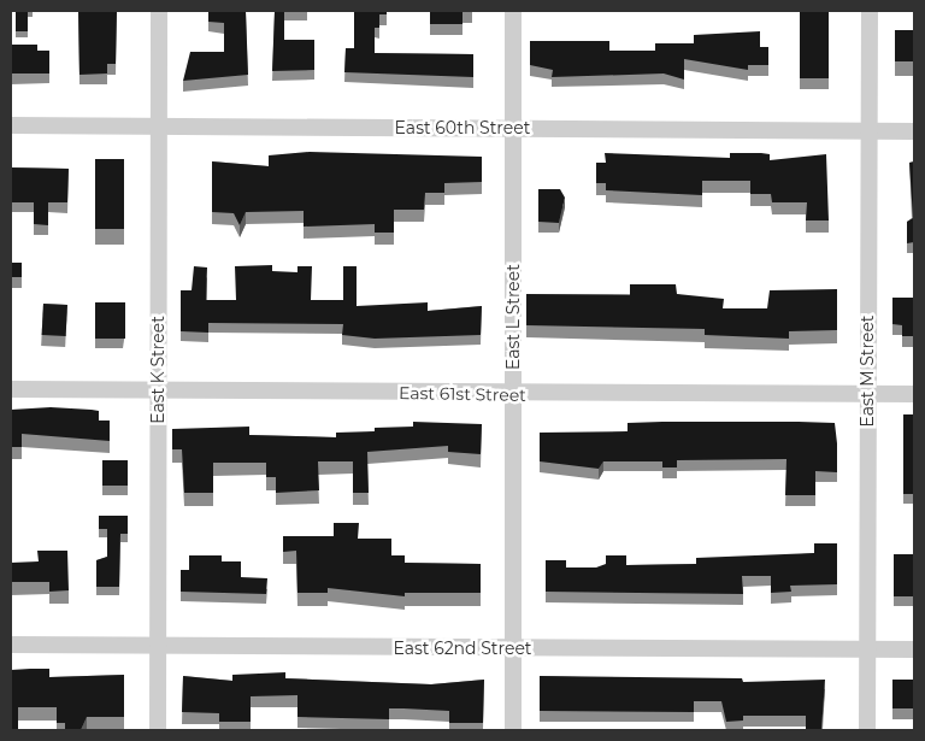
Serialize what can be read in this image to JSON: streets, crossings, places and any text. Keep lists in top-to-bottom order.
{
  "streets": {
    "street": [
      "East 60th Street",
      "East L Street",
      "East K Street",
      "East M Street",
      "East 61st Street",
      "East 62nd Street"
    ]
  },
  "crossings": [
    ["East 60th Street", "East L Street"],
    ["East 60th Street", "East K Street"],
    ["East 60th Street", "East M Street"],
    ["East L Street", "East 61st Street"],
    ["East L Street", "East 62nd Street"],
    ["East K Street", "East 61st Street"],
    ["East K Street", "East 62nd Street"],
    ["East M Street", "East 61st Street"],
    ["East M Street", "East 62nd Street"]
  ]
}
